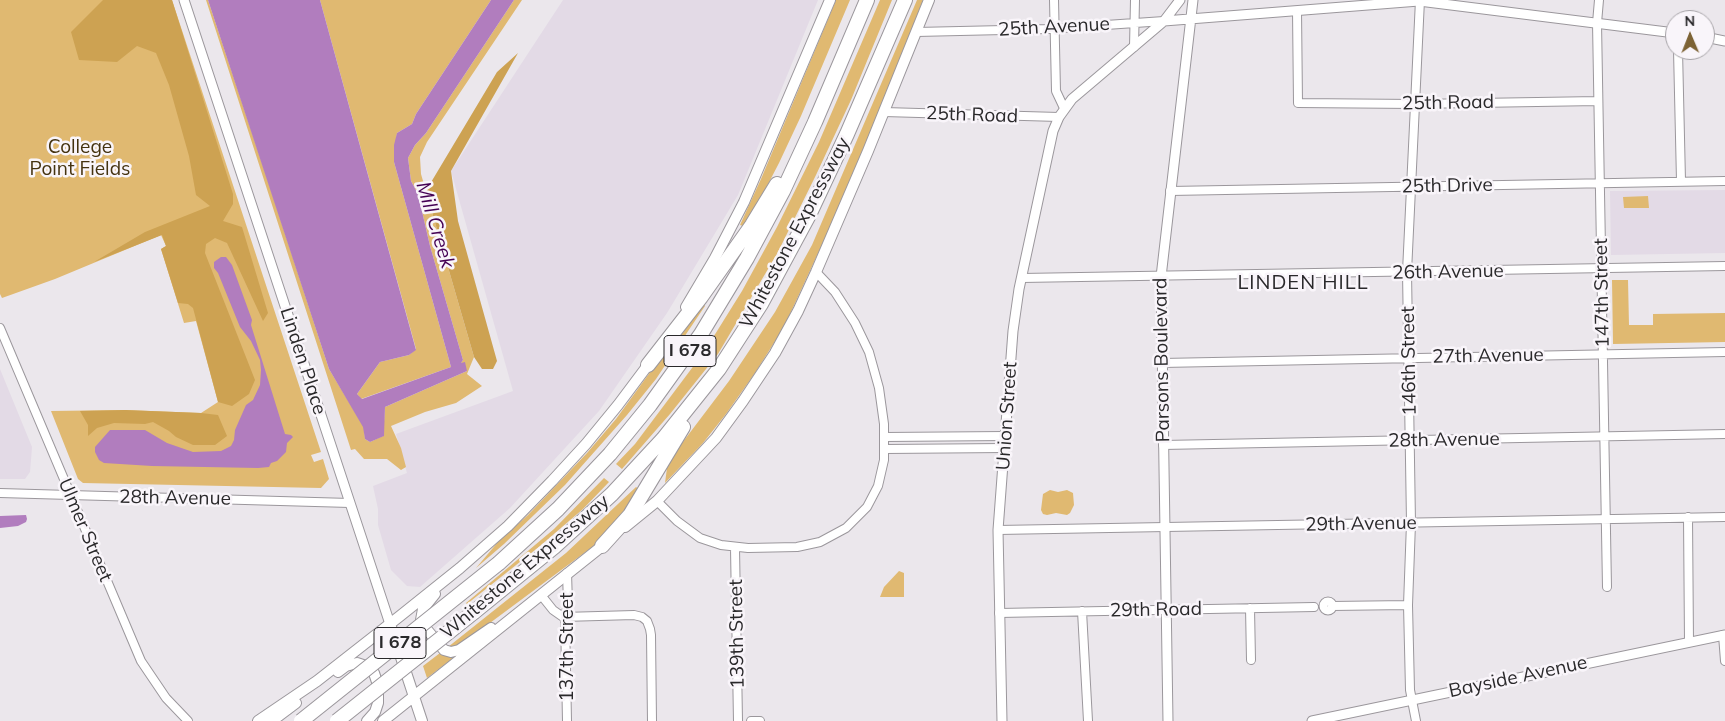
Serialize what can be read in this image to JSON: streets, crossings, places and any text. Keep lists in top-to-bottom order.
{
  "streets": {
    "highway": ["Whitestone Expressway", "I 678"],
    "main road": ["Linden Place"],
    "street": [
      "25th Avenue",
      "25th Road",
      "25th Drive",
      "26th Avenue",
      "147th Street",
      "27th Avenue",
      "Parsons Boulevard",
      "146th Street",
      "Union Street",
      "28th Avenue",
      "29th Avenue",
      "Ulmer Street",
      "29th Road",
      "139th Street",
      "137th Street",
      "Bayside Avenue"
    ]
  },
  "crossings": [
    ["25th Avenue", "25th Road"],
    ["25th Avenue", "147th Street"],
    ["25th Avenue", "Parsons Boulevard"],
    ["25th Avenue", "146th Street"],
    ["25th Avenue", "Union Street"],
    ["25th Road", "147th Street"],
    ["25th Road", "146th Street"],
    ["25th Road", "Union Street"],
    ["25th Drive", "147th Street"],
    ["25th Drive", "Parsons Boulevard"],
    ["25th Drive", "146th Street"],
    ["26th Avenue", "147th Street"],
    ["26th Avenue", "Parsons Boulevard"],
    ["26th Avenue", "146th Street"],
    ["26th Avenue", "Union Street"],
    ["147th Street", "27th Avenue"],
    ["147th Street", "28th Avenue"],
    ["147th Street", "29th Avenue"],
    ["27th Avenue", "Parsons Boulevard"],
    ["27th Avenue", "146th Street"],
    ["Parsons Boulevard", "28th Avenue"],
    ["Parsons Boulevard", "29th Avenue"],
    ["Parsons Boulevard", "29th Road"],
    ["Linden Place", "28th Avenue"],
    ["146th Street", "28th Avenue"],
    ["146th Street", "29th Avenue"],
    ["146th Street", "Bayside Avenue"],
    ["Union Street", "29th Avenue"],
    ["Union Street", "29th Road"],
    ["28th Avenue", "Ulmer Street"]
  ],
  "districts": ["LINDEN HILL"],
  "water": ["Mill Creek"],
  "parks": ["College Point Fields"],
  "north": "top"
}
